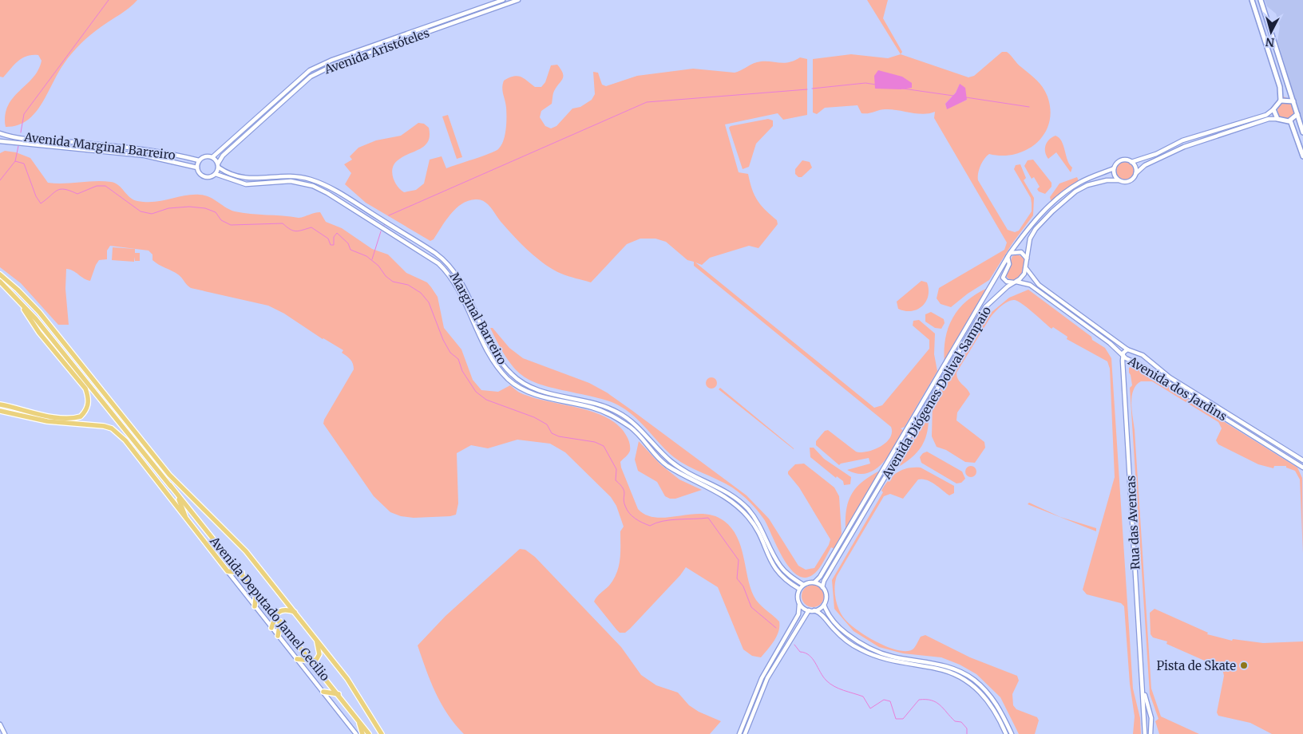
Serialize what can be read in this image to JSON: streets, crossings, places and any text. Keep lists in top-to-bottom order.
{
  "streets": {
    "highway": ["Avenida Deputado Jamel Cecilio"],
    "street": [
      "Avenida Aristóteles",
      "Avenida Marginal Barreiro",
      "Marginal Barreiro",
      "Avenida dos Jardins",
      "Avenida Diógenes Dolival Sampaio",
      "Rua das Avencas"
    ]
  },
  "crossings": [
    ["Avenida Aristóteles", "Avenida Marginal Barreiro"],
    ["Avenida Aristóteles", "Marginal Barreiro"],
    ["Avenida Marginal Barreiro", "Marginal Barreiro"],
    ["Marginal Barreiro", "Avenida Diógenes Dolival Sampaio"],
    ["Avenida dos Jardins", "Avenida Diógenes Dolival Sampaio"],
    ["Avenida dos Jardins", "Rua das Avencas"]
  ],
  "places": ["Pista de Skate"],
  "north": "bottom"
}
